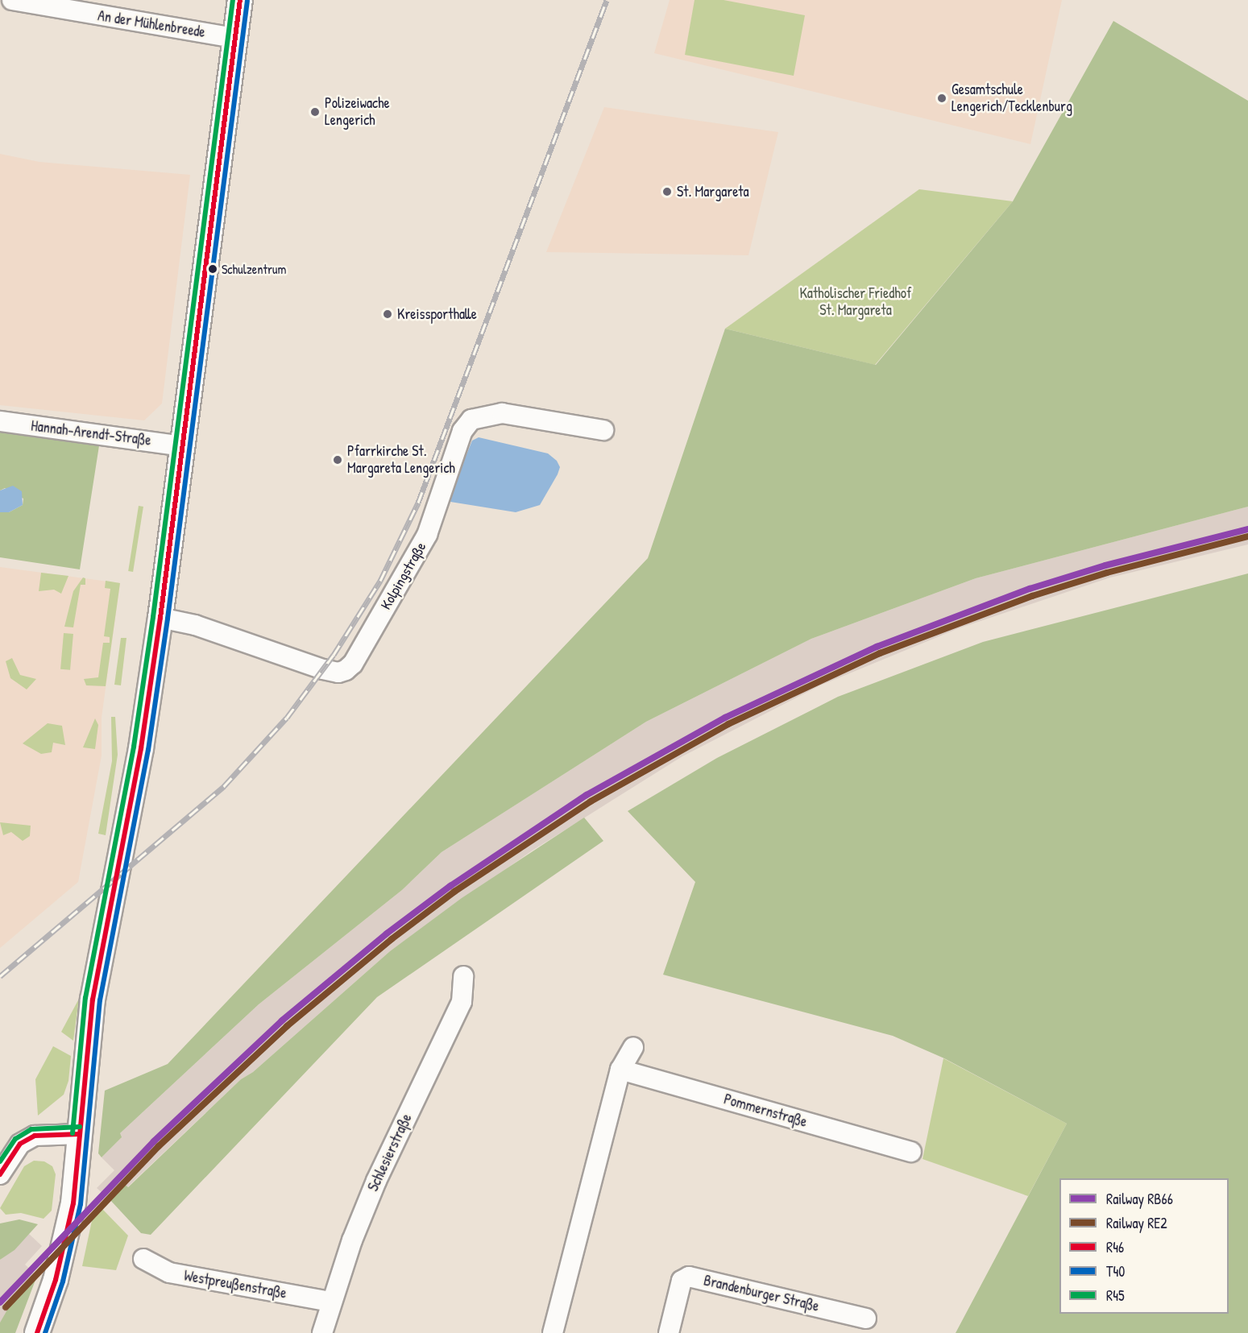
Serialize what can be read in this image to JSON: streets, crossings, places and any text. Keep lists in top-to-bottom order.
{
  "streets": {
    "street": [
      "An der Mühlenbreede",
      "Hannah-Arendt-Straße",
      "Kolpingstraße",
      "Pommernstraße",
      "Schlesierstraße",
      "Westpreußenstraße",
      "Brandenburger Straße"
    ]
  },
  "crossings": [
    ["Schlesierstraße", "Westpreußenstraße"]
  ],
  "parks": ["Katholischer Friedhof St. Margareta"],
  "places": [
    "Gesamtschule Lengerich/Tecklenburg",
    "Polizeiwache Lengerich",
    "St. Margareta",
    "Schulzentrum",
    "Kreissporthalle",
    "Pfarrkirche St. Margareta Lengerich"
  ],
  "lines": [
    "transit line R46",
    "transit line R45",
    "transit line T40",
    "rail line RB66",
    "rail line RE2"
  ],
  "legend": [
    "Railway RB66",
    "Railway RE2",
    "R46",
    "T40",
    "R45"
  ]
}
